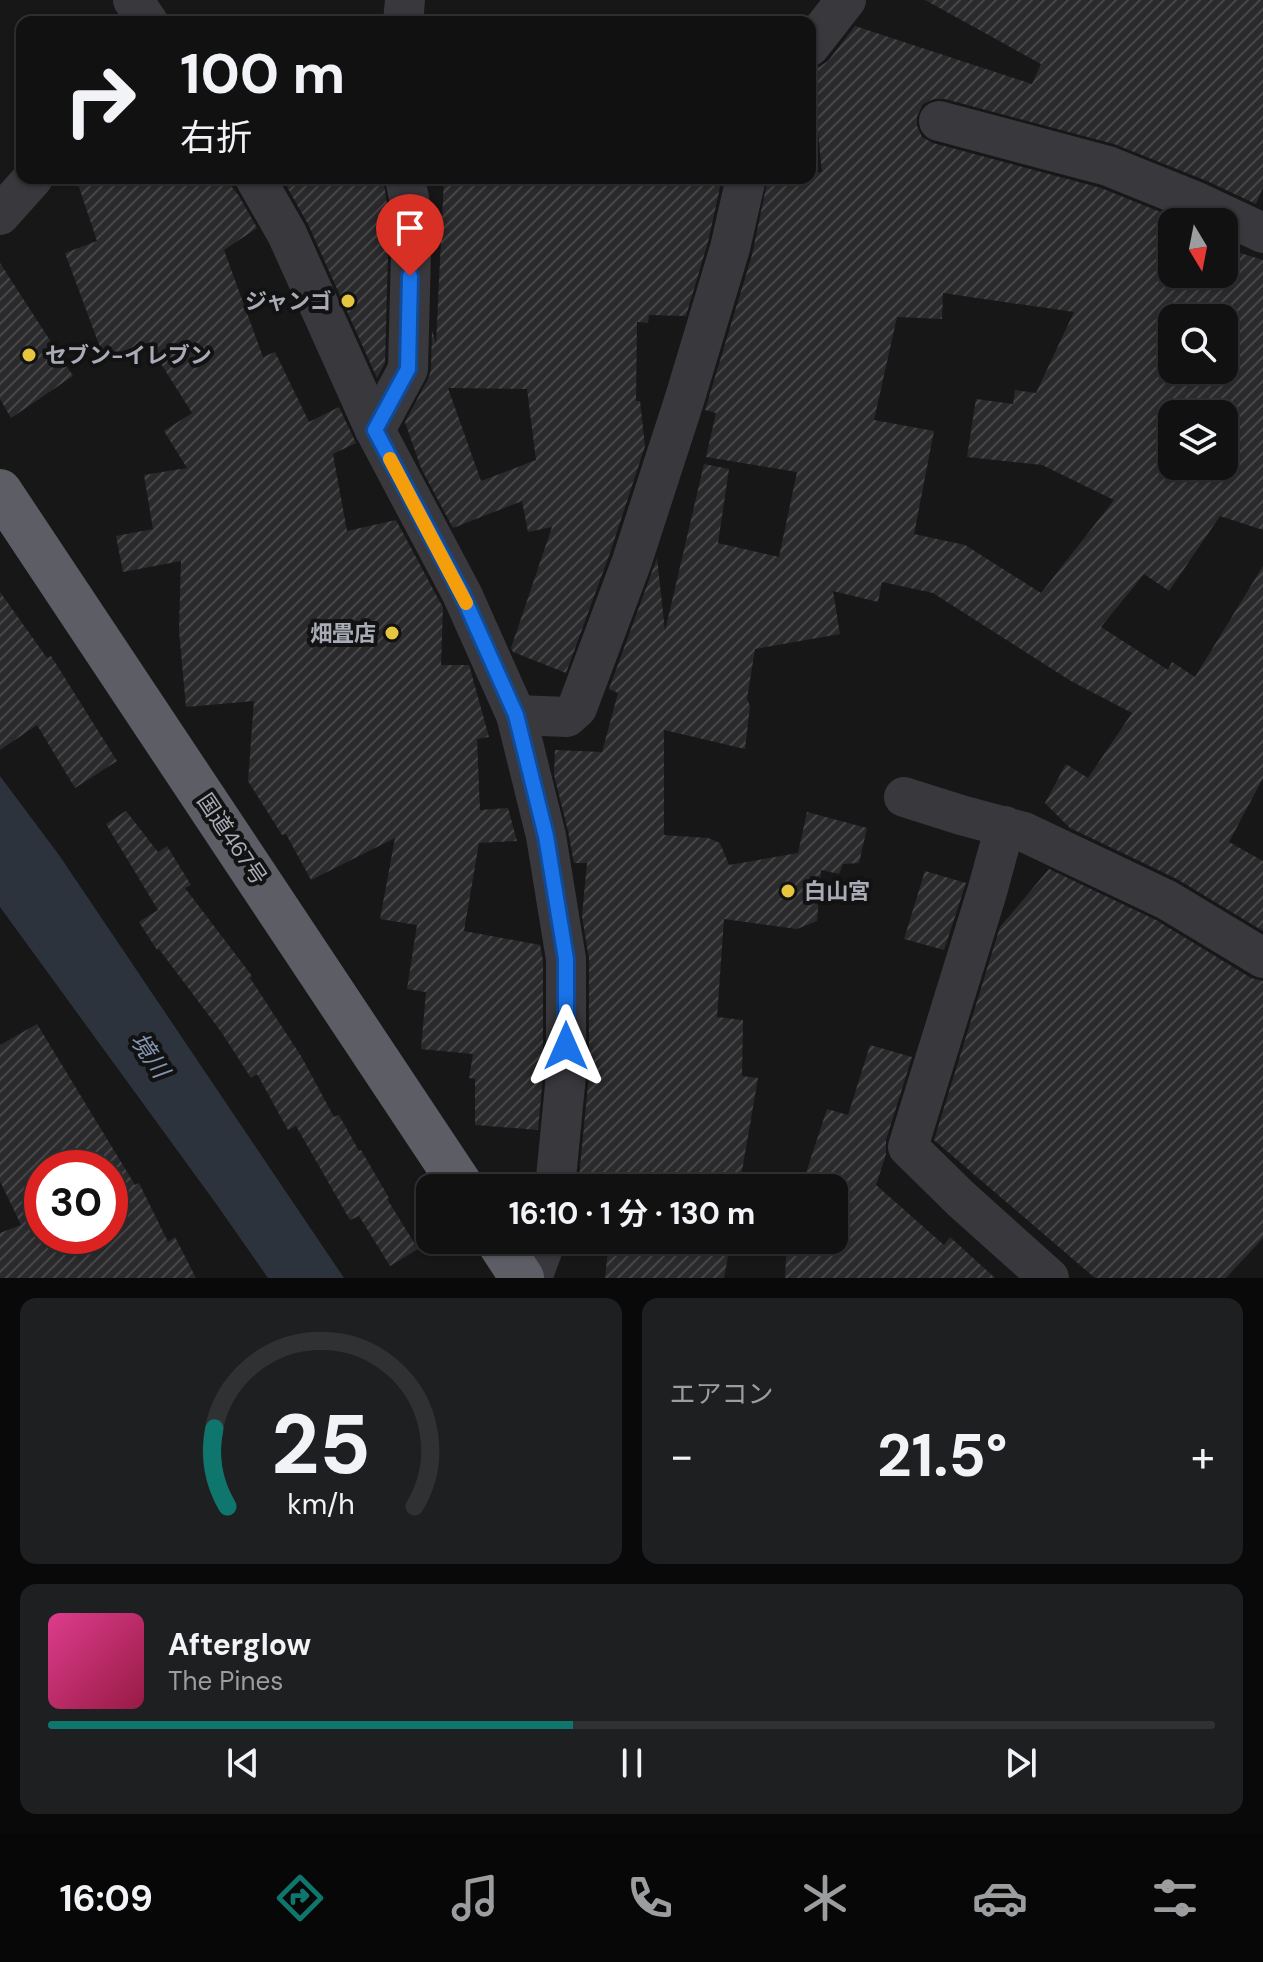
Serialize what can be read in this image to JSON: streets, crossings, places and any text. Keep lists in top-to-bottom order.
{
  "streets": {
    "highway": ["国道467号"]
  },
  "water": ["境川"],
  "places": [
    "ジャンゴ",
    "セブン-イレブン",
    "畑畳店",
    "白山宮"
  ],
  "north": "bottom",
  "page": {
    "turn": ["100 m", "右折"],
    "limit": "30",
    "trip": "16:10 · 1 分 · 130 m",
    "tile": "エアコン",
    "heat": ["−", "21.5°", "+"],
    "song": ["Afterglow", "The Pines"],
    "tabs": "16:09",
    "gauge": ["25", "km/h"]
  }
}
